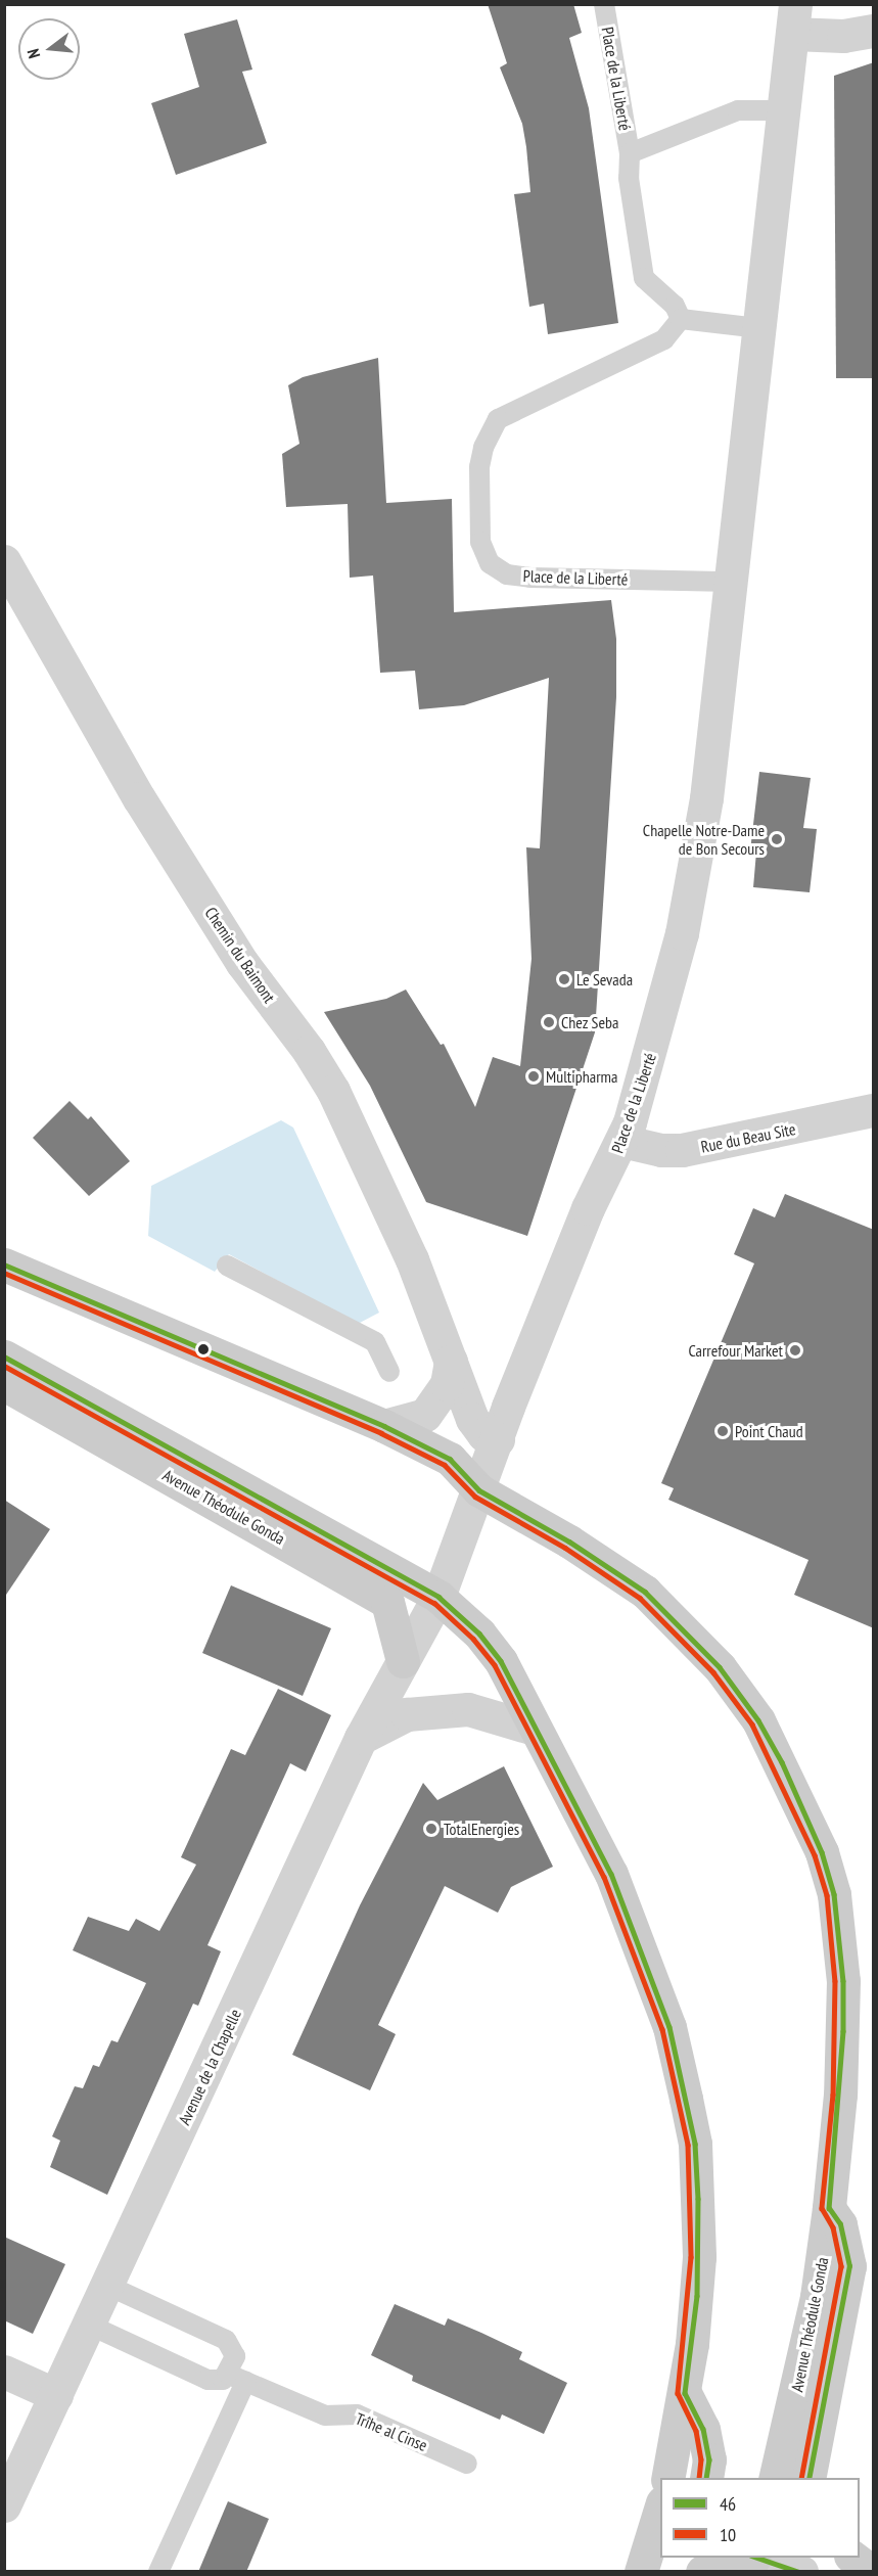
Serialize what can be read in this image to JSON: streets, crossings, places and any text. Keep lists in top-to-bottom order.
{
  "streets": {
    "main road": ["Avenue Théodule Gonda"],
    "street": [
      "Place de la Liberté",
      "Chemin du Baimont",
      "Rue du Beau Site",
      "Avenue de la Chapelle"
    ],
    "lane": ["Trîhe al Cinse"]
  },
  "crossings": [
    ["Place de la Liberté", "Chemin du Baimont"],
    ["Place de la Liberté", "Rue du Beau Site"],
    ["Place de la Liberté", "Avenue Théodule Gonda"],
    ["Place de la Liberté", "Avenue de la Chapelle"],
    ["Avenue Théodule Gonda", "Avenue de la Chapelle"],
    ["Avenue de la Chapelle", "Trîhe al Cinse"]
  ],
  "places": [
    "Chapelle Notre-Dame de Bon Secours",
    "Le Sevada",
    "Chez Seba",
    "Multipharma",
    "Carrefour Market",
    "Point Chaud",
    "TotalEnergies"
  ],
  "lines": ["transit line 46", "transit line 10"],
  "legend": ["46", "10"],
  "north": "left"
}
